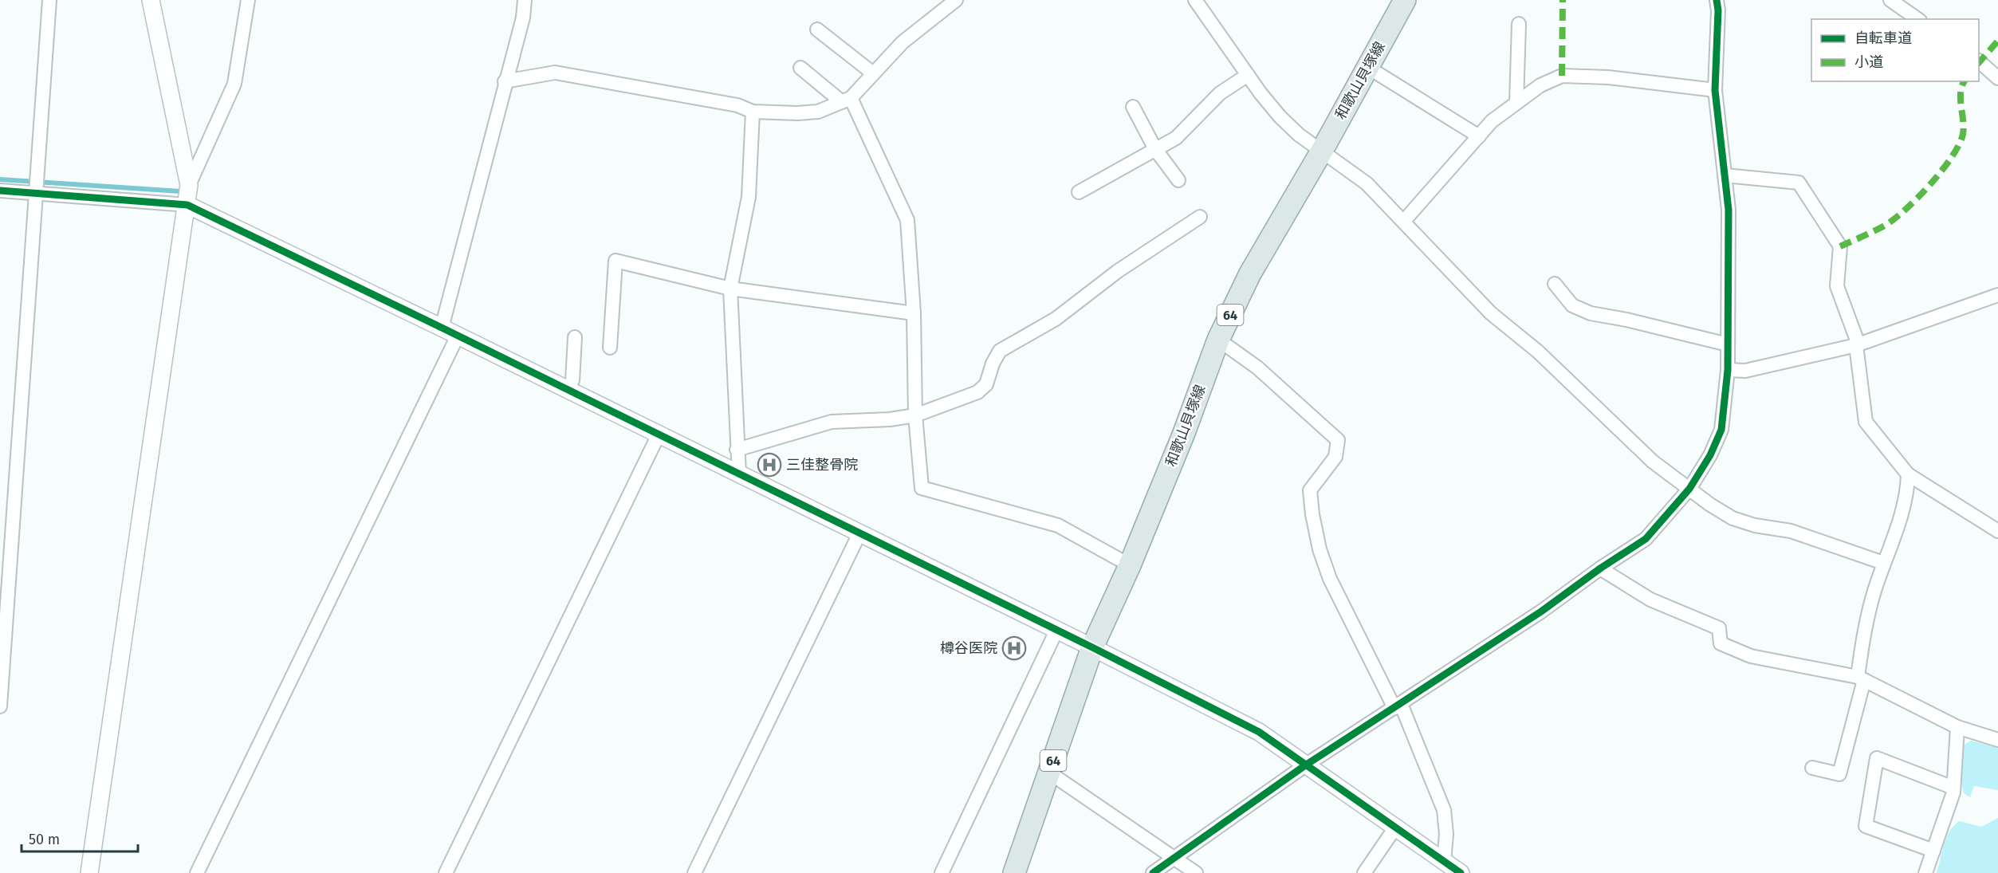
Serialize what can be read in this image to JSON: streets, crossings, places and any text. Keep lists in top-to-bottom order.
{
  "streets": {
    "main road": ["和歌山貝塚線", "64"]
  },
  "places": {
    "hospital": ["三佳整骨院", "樽谷医院"]
  },
  "legend": ["自転車道", "小道"],
  "scale_bar": "50 m"
}
